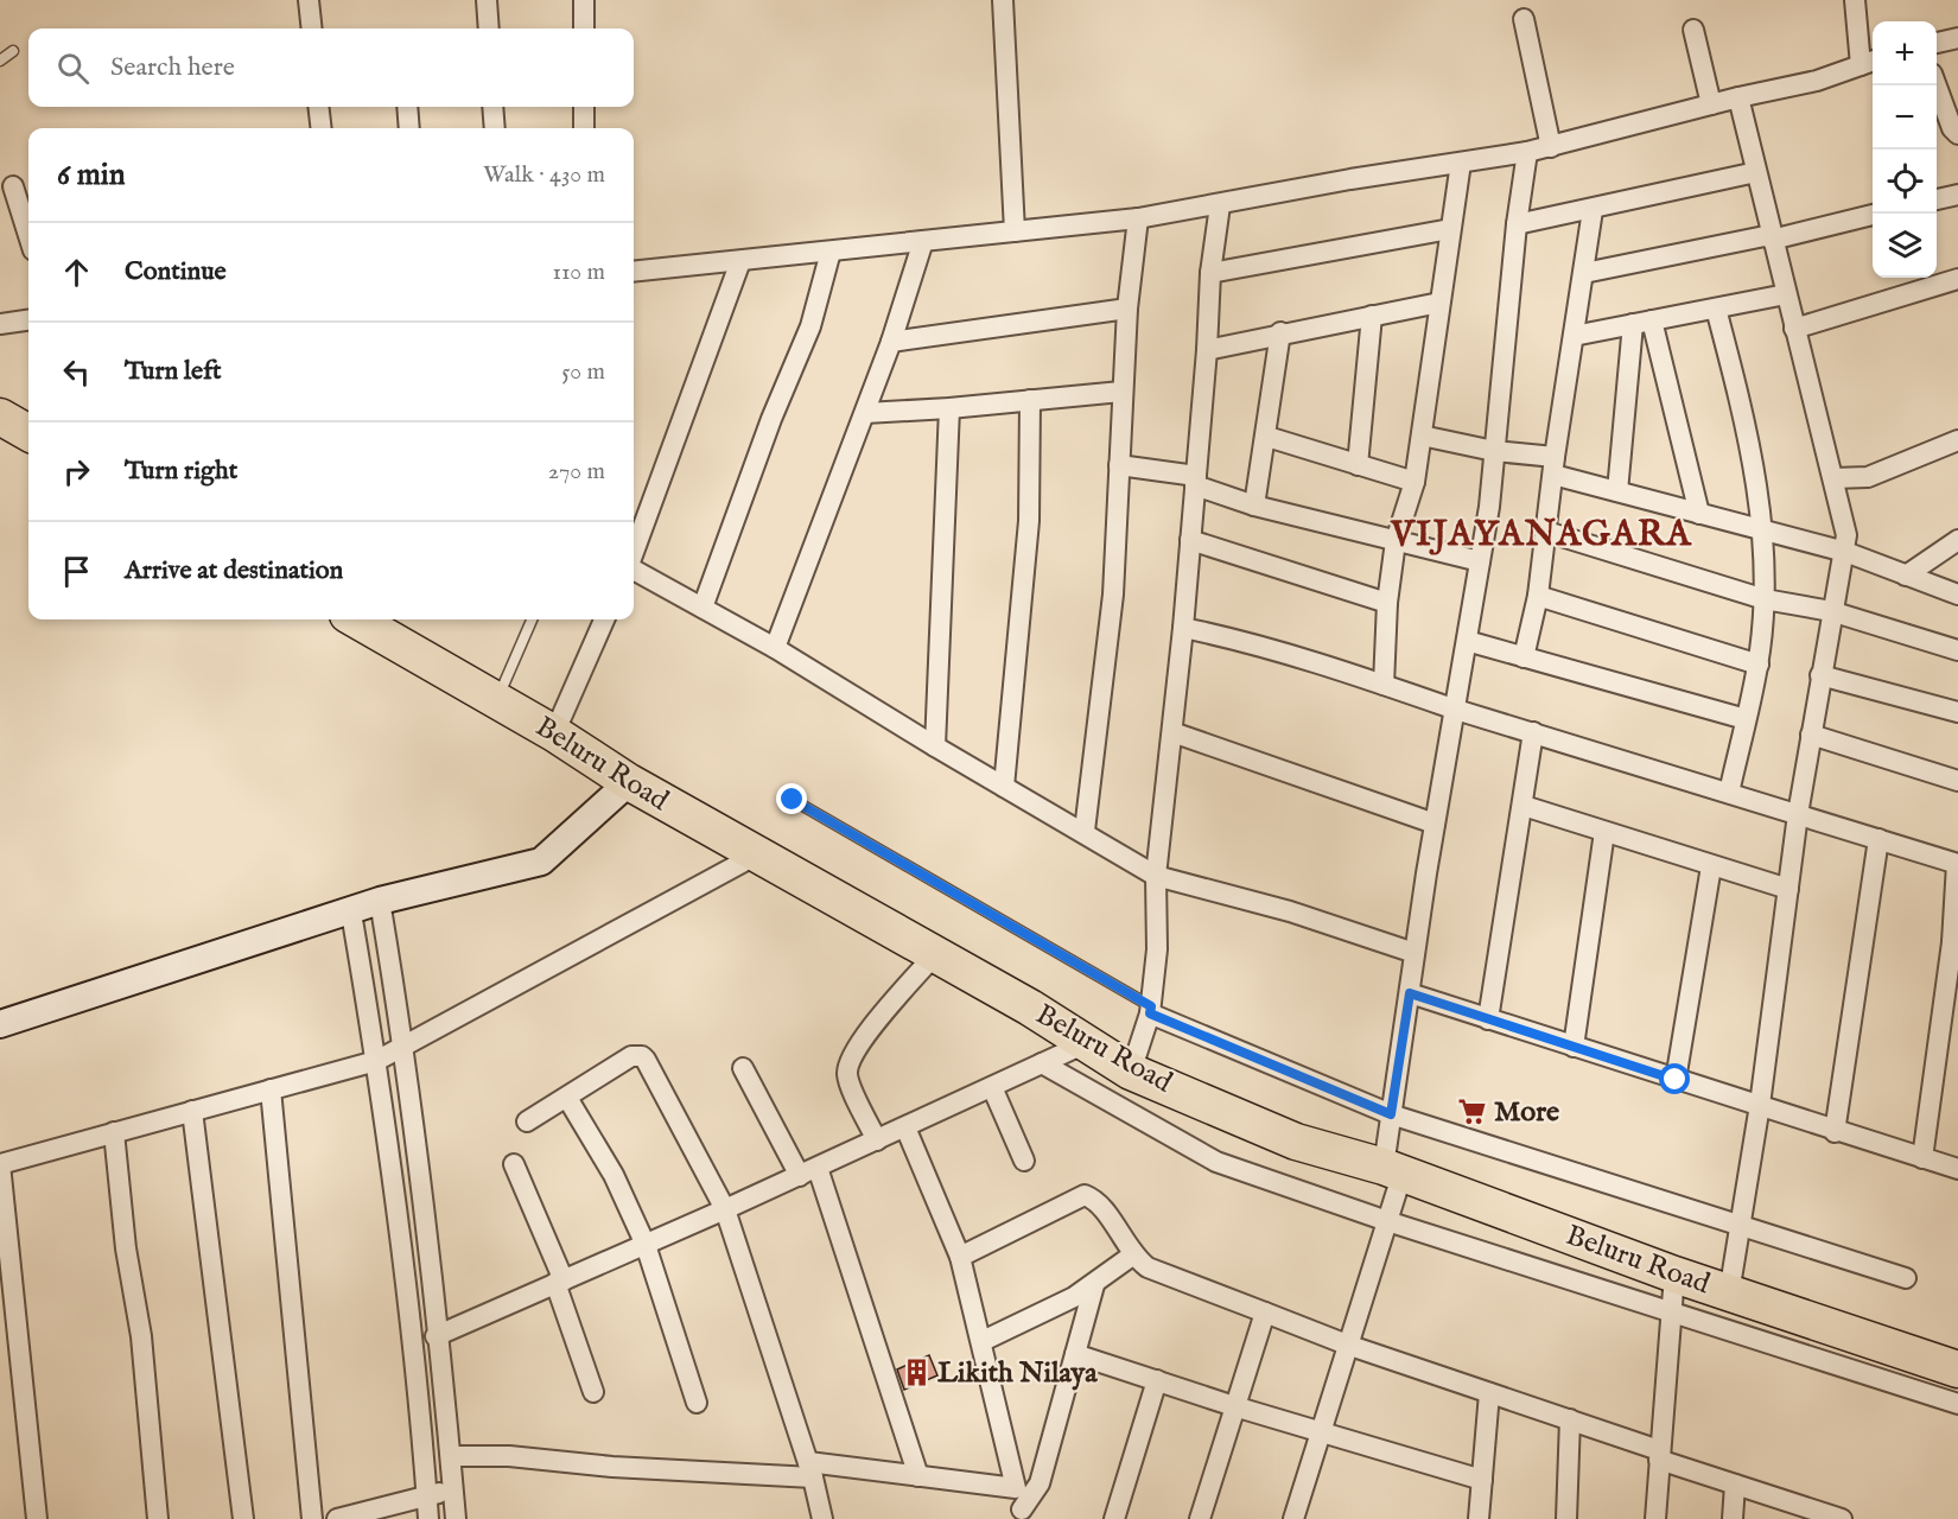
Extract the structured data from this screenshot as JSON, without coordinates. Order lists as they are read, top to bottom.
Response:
{
  "streets": {
    "highway": ["Beluru Road"]
  },
  "districts": ["VIJAYANAGARA"],
  "places": {
    "supermarket": ["More"],
    "building": ["Likith Nilaya"]
  },
  "page": {
    "map_buttons": ["+", "−"],
    "search": "Search here",
    "heading": ["6 min", "Walk · 430 m"],
    "list": [
      ["Continue", "110 m"],
      ["Turn left", "50 m"],
      ["Turn right", "270 m"],
      "Arrive at destination"
    ]
  }
}
